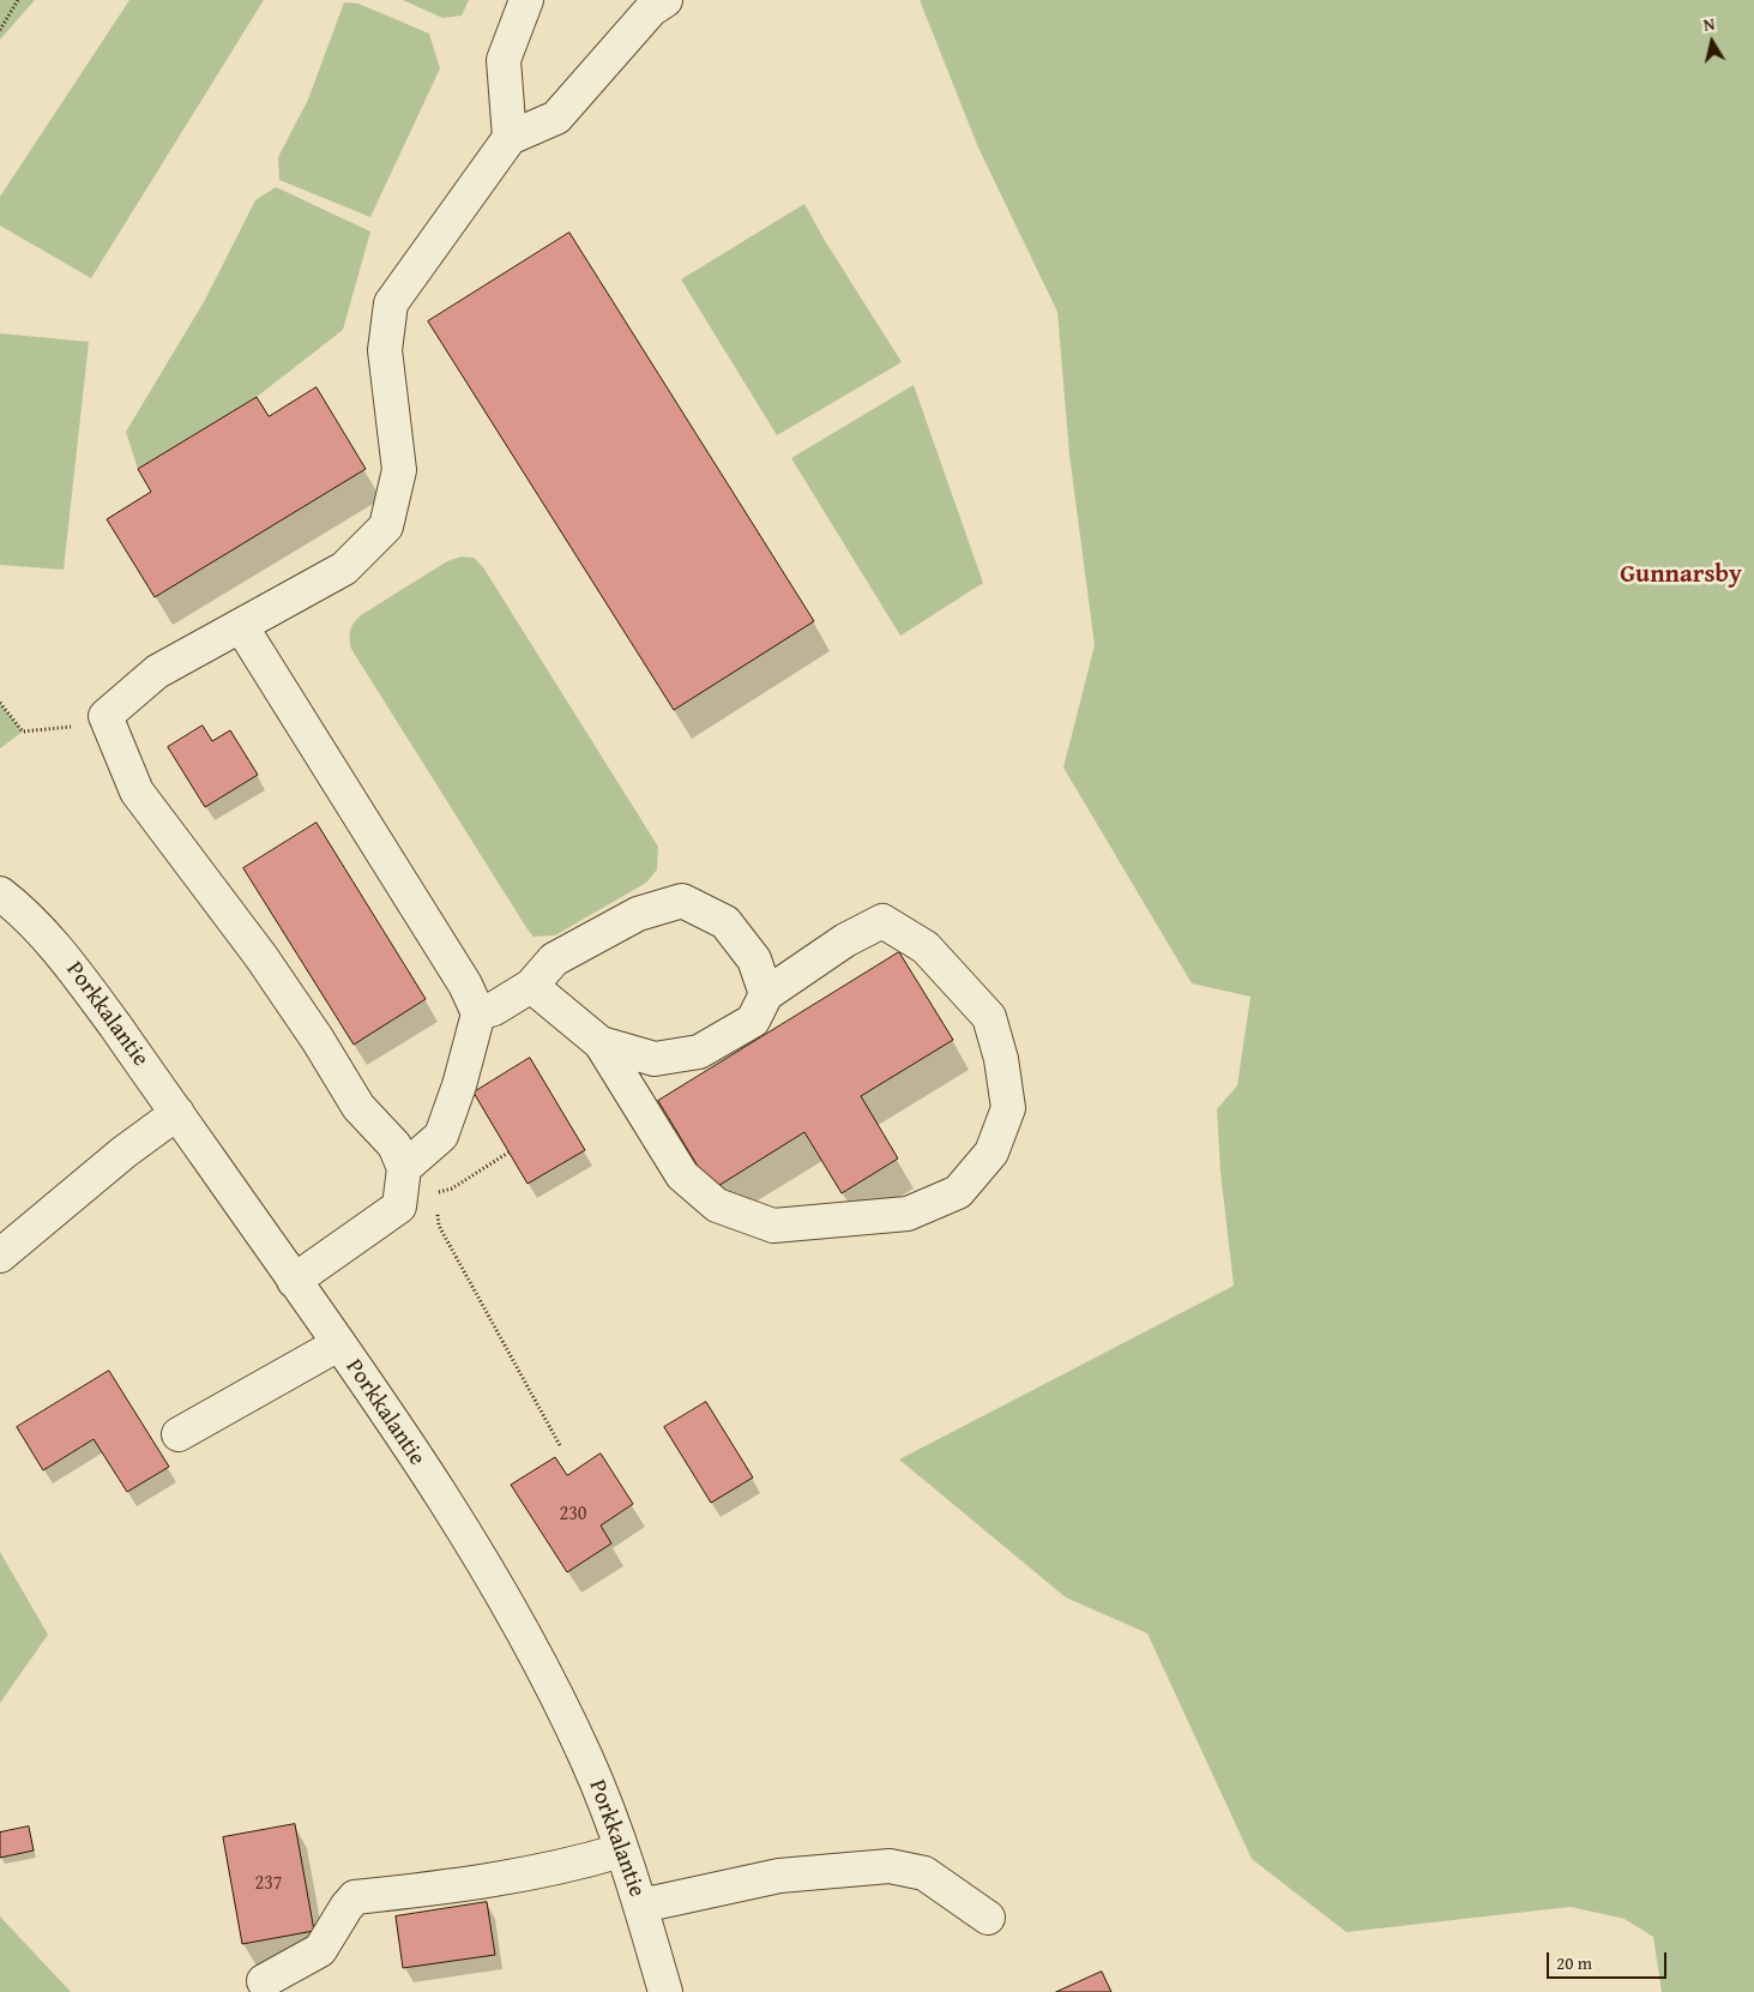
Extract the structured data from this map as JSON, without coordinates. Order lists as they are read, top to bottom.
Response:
{
  "streets": {
    "street": ["Porkkalantie"]
  },
  "districts": ["Gunnarsby"],
  "house_numbers": ["230", "237"],
  "scale_bar": "20 m",
  "north": "top"
}
